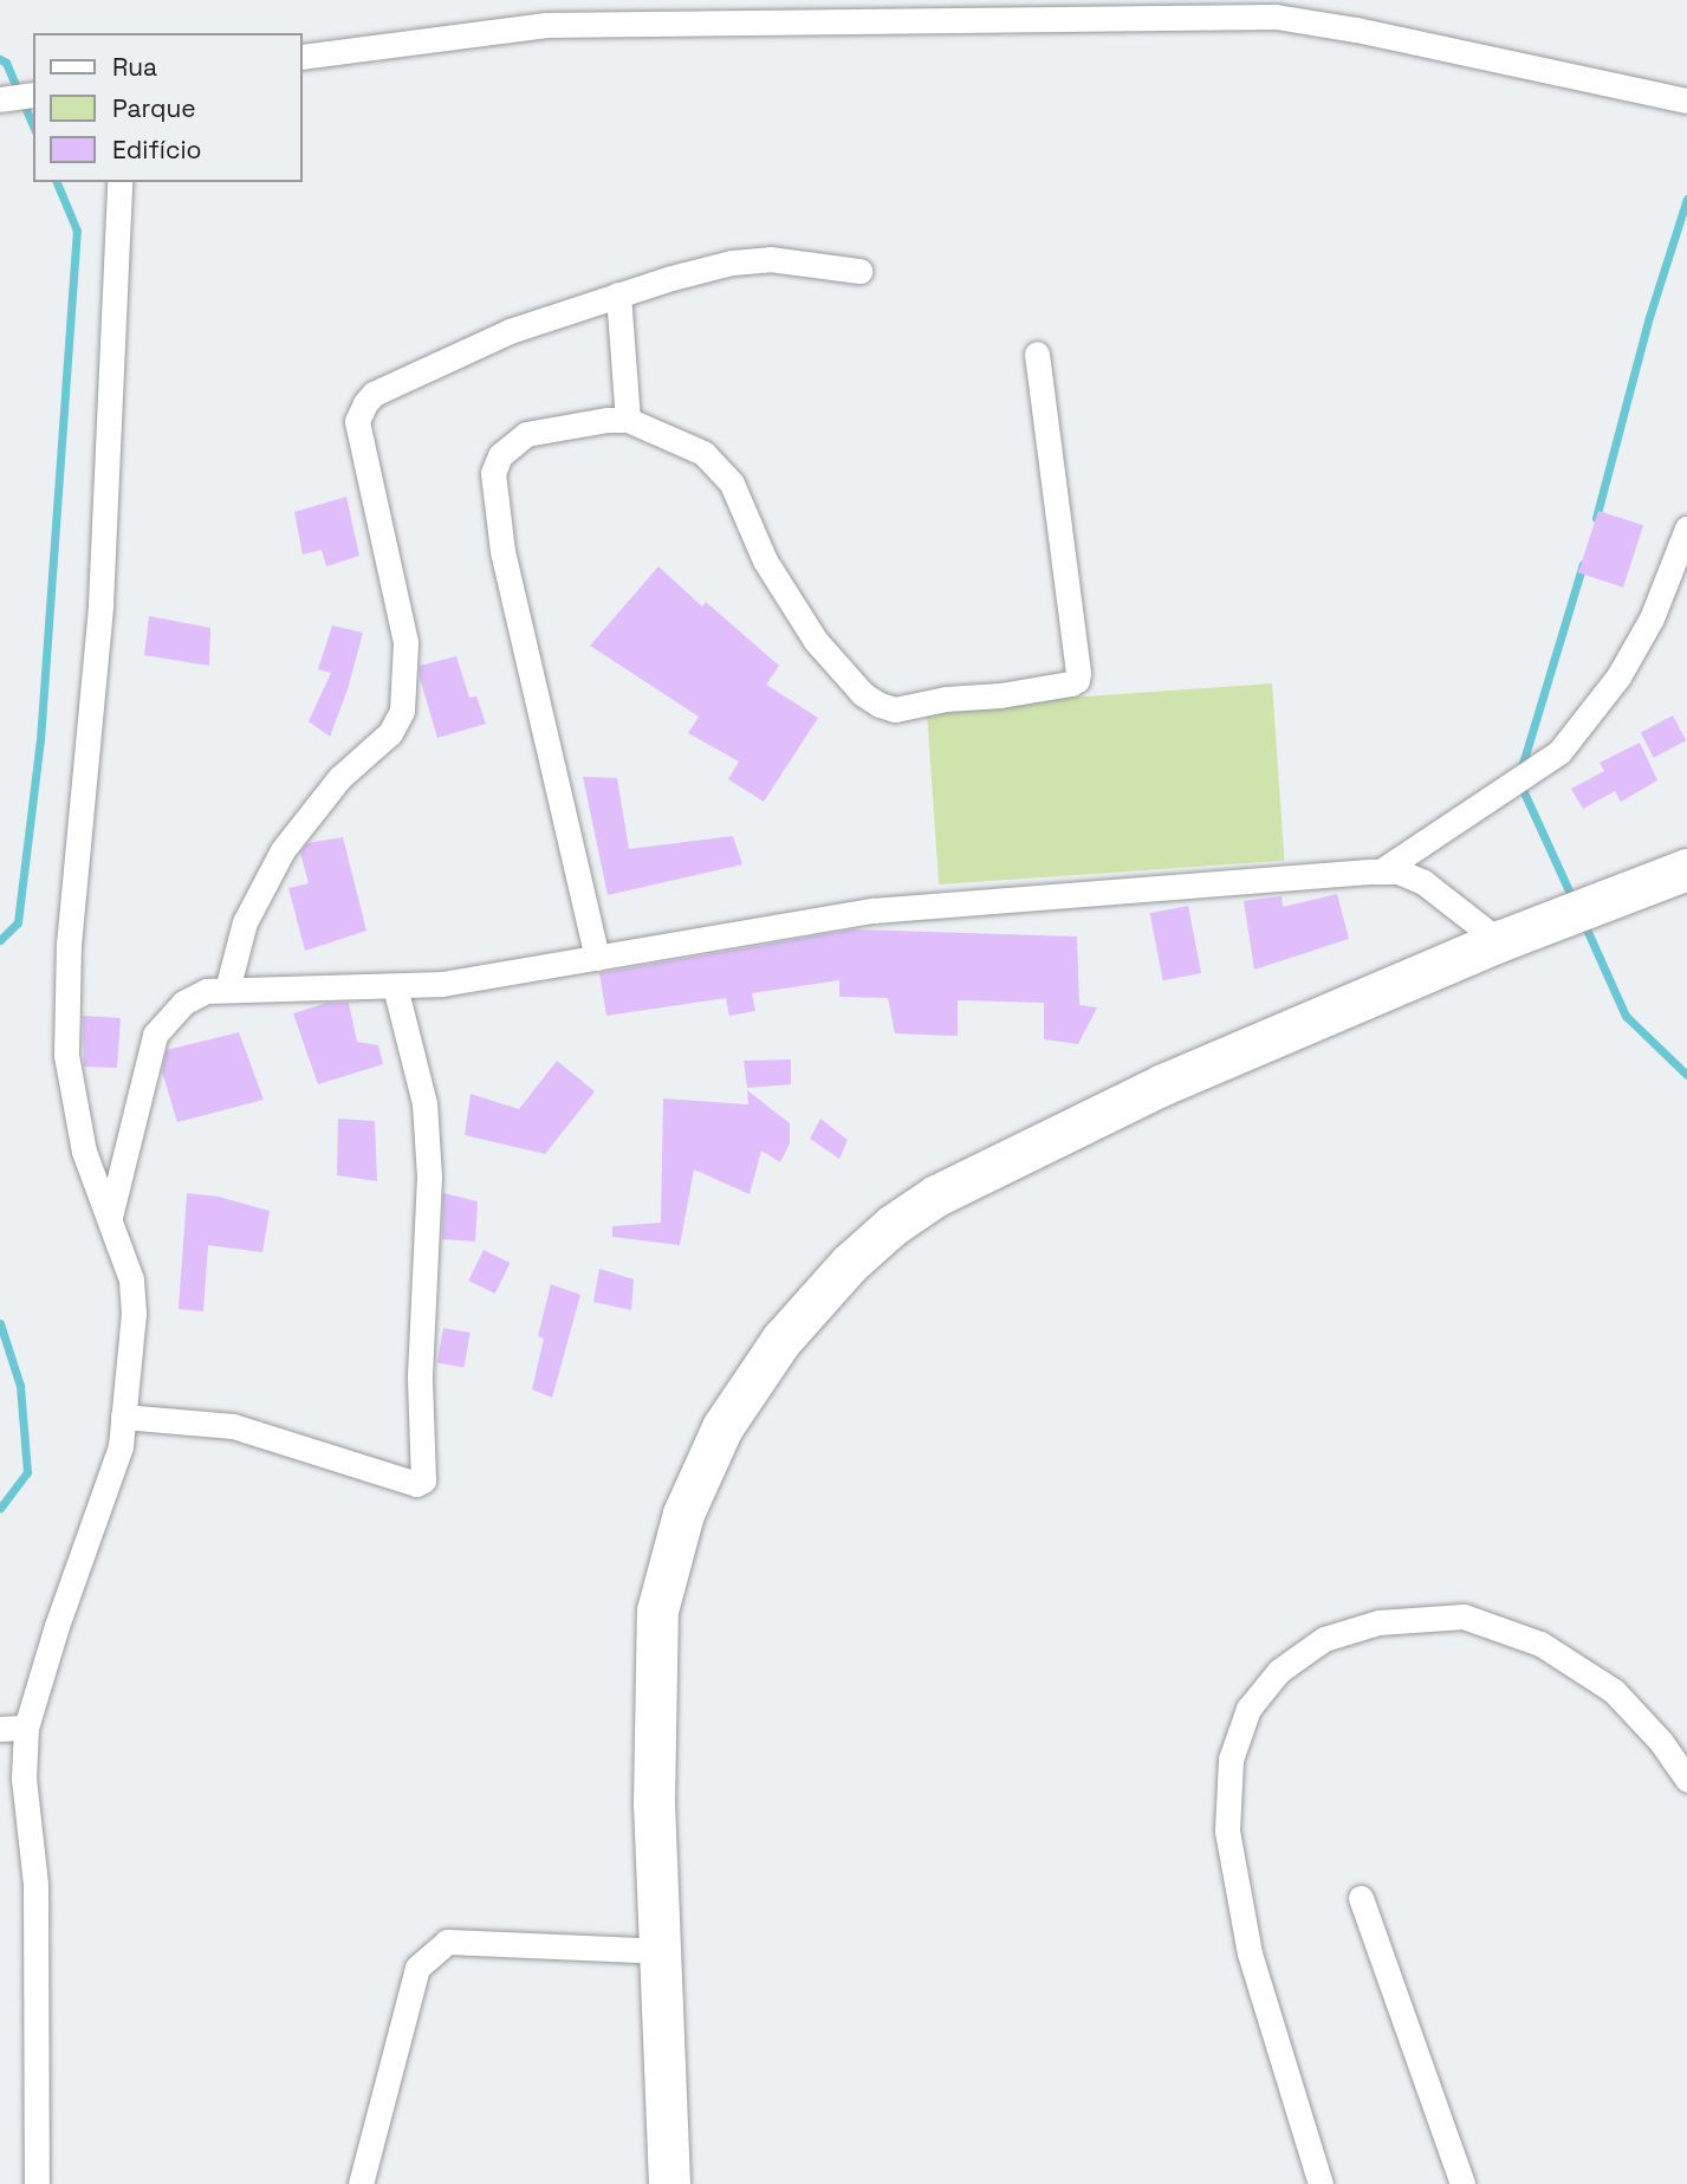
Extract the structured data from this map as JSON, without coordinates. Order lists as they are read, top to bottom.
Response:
{
  "legend": ["Rua", "Parque", "Edifício"]
}
